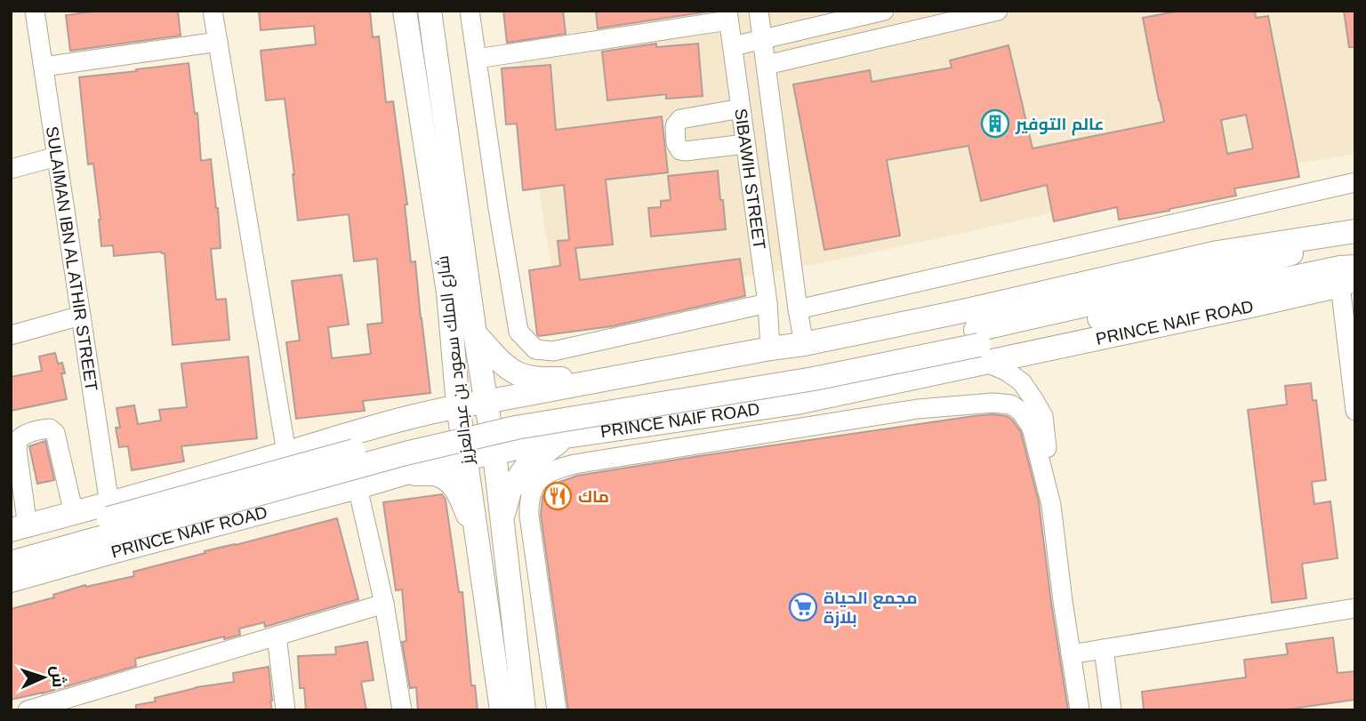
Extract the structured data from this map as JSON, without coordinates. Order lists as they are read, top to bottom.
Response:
{
  "streets": {
    "main road": ["PRINCE NAIF ROAD", "شارع الملك سعود بن عبدالعزيز"],
    "street": ["SIBAWIH STREET", "SULAIMAN IBN AL ATHIR STREET"]
  },
  "crossings": [
    ["PRINCE NAIF ROAD", "شارع الملك سعود بن عبدالعزيز"]
  ],
  "places": {
    "building": ["عالم التوفير"],
    "restaurant": ["ماك"],
    "supermarket": ["مجمع الحياة بلازة"]
  },
  "north": "right"
}
